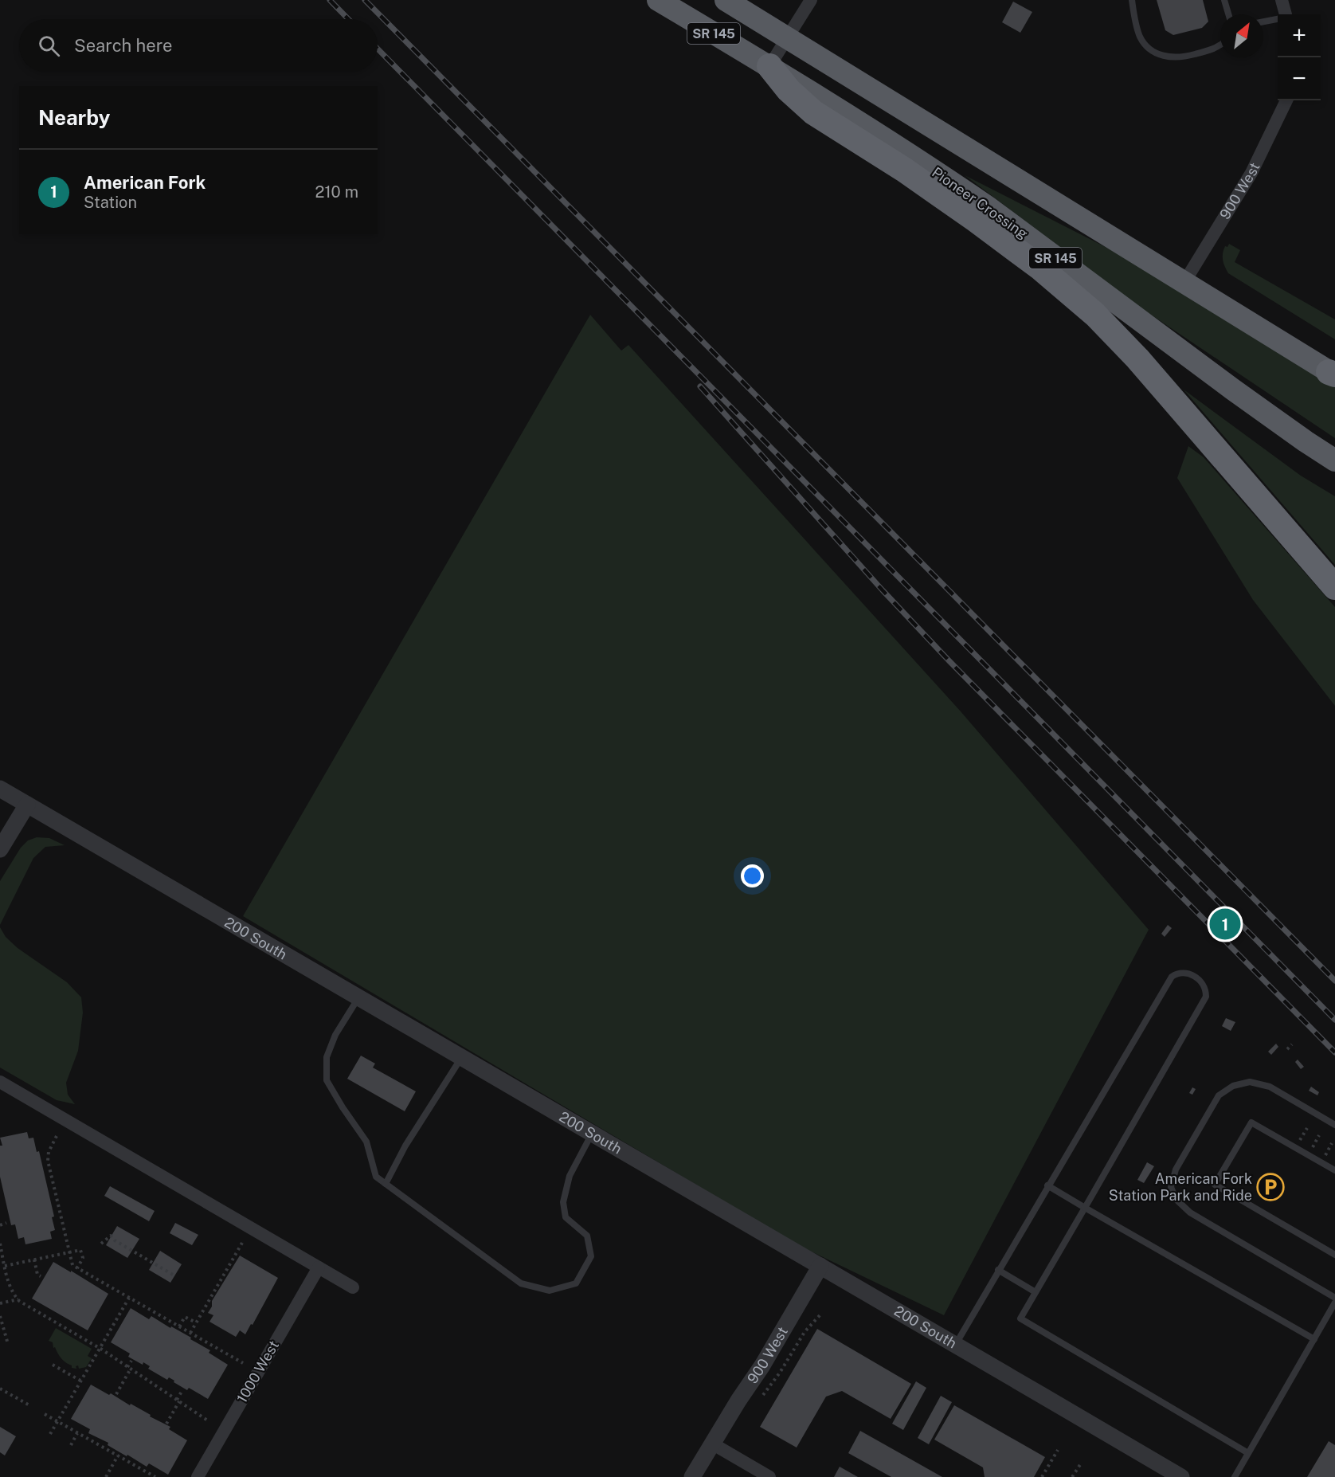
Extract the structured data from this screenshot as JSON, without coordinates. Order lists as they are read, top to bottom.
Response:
{
  "streets": {
    "highway": ["SR 145", "Pioneer Crossing"],
    "street": ["900 West", "200 South", "1000 West"]
  },
  "crossings": [
    ["SR 145", "900 West"],
    ["900 West", "200 South"]
  ],
  "places": {
    "parking": ["American Fork Station Park and Ride"]
  },
  "north": "top right",
  "page": {
    "map_buttons": ["+", "−"],
    "search": "Search here",
    "heading": "Nearby",
    "list": [
      {
        "mark": "1",
        "name": "American Fork",
        "note": "Station",
        "value": "210 m"
      }
    ],
    "pins": "1"
  }
}
